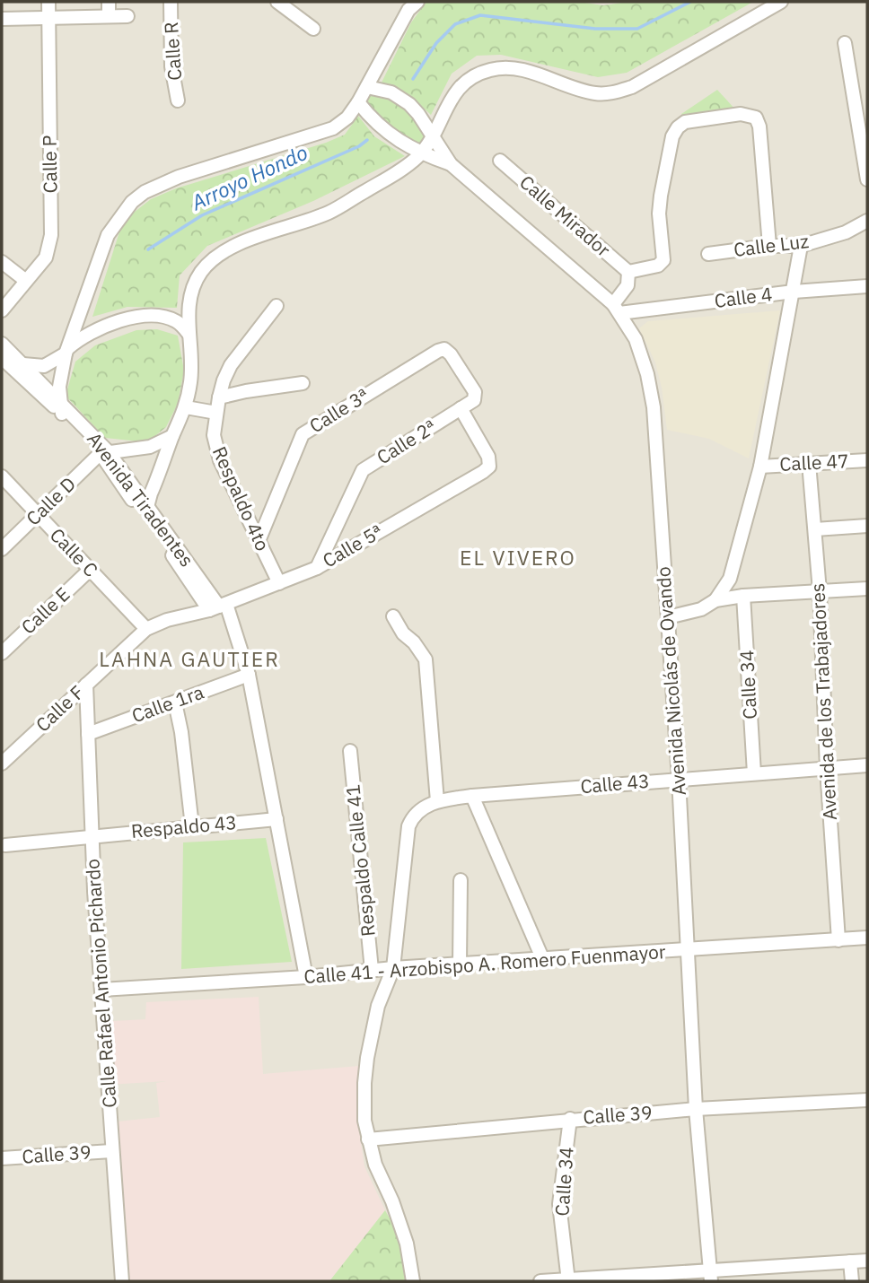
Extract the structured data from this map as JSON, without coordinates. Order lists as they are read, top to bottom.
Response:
{
  "streets": {
    "street": [
      "Calle R",
      "Calle P",
      "Calle Mirador",
      "Calle Luz",
      "Calle 4",
      "Calle 3ª",
      "Calle 2ª",
      "Calle 47",
      "Respaldo 4to",
      "Avenida Tiradentes",
      "Calle D",
      "Calle 5ª",
      "Calle C",
      "Calle E",
      "Avenida Nicolás de Ovando",
      "Calle 34",
      "Avenida de los Trabajadores",
      "Calle 1ra",
      "Calle F",
      "Calle 43",
      "Respaldo 43",
      "Respaldo Calle 41",
      "Calle 41 - Arzobispo A. Romero Fuenmayor",
      "Calle Rafael Antonio Pichardo",
      "Calle 39"
    ]
  },
  "crossings": [
    ["Calle 4", "Avenida Nicolás de Ovando"],
    ["Calle 3ª", "Calle 2ª"],
    ["Calle 3ª", "Respaldo 4to"],
    ["Calle 2ª", "Calle 5ª"],
    ["Calle 47", "Avenida de los Trabajadores"],
    ["Respaldo 4to", "Calle 5ª"],
    ["Avenida Tiradentes", "Calle D"],
    ["Avenida Tiradentes", "Calle 5ª"],
    ["Calle D", "Calle C"],
    ["Calle 5ª", "Calle C"],
    ["Calle 5ª", "Calle F"],
    ["Calle C", "Calle E"],
    ["Calle C", "Calle F"],
    ["Avenida Nicolás de Ovando", "Calle 43"],
    ["Avenida Nicolás de Ovando", "Calle 41 - Arzobispo A. Romero Fuenmayor"],
    ["Avenida Nicolás de Ovando", "Calle 39"],
    ["Calle 34", "Calle 43"],
    ["Calle 34", "Calle 39"],
    ["Avenida de los Trabajadores", "Calle 43"],
    ["Avenida de los Trabajadores", "Calle 41 - Arzobispo A. Romero Fuenmayor"],
    ["Calle 1ra", "Calle Rafael Antonio Pichardo"],
    ["Calle F", "Calle Rafael Antonio Pichardo"],
    ["Respaldo 43", "Calle Rafael Antonio Pichardo"],
    ["Respaldo Calle 41", "Calle 41 - Arzobispo A. Romero Fuenmayor"],
    ["Calle 41 - Arzobispo A. Romero Fuenmayor", "Calle Rafael Antonio Pichardo"],
    ["Calle Rafael Antonio Pichardo", "Calle 39"]
  ],
  "districts": ["EL VIVERO", "LAHNA GAUTIER"],
  "water": ["Arroyo Hondo"]
}
